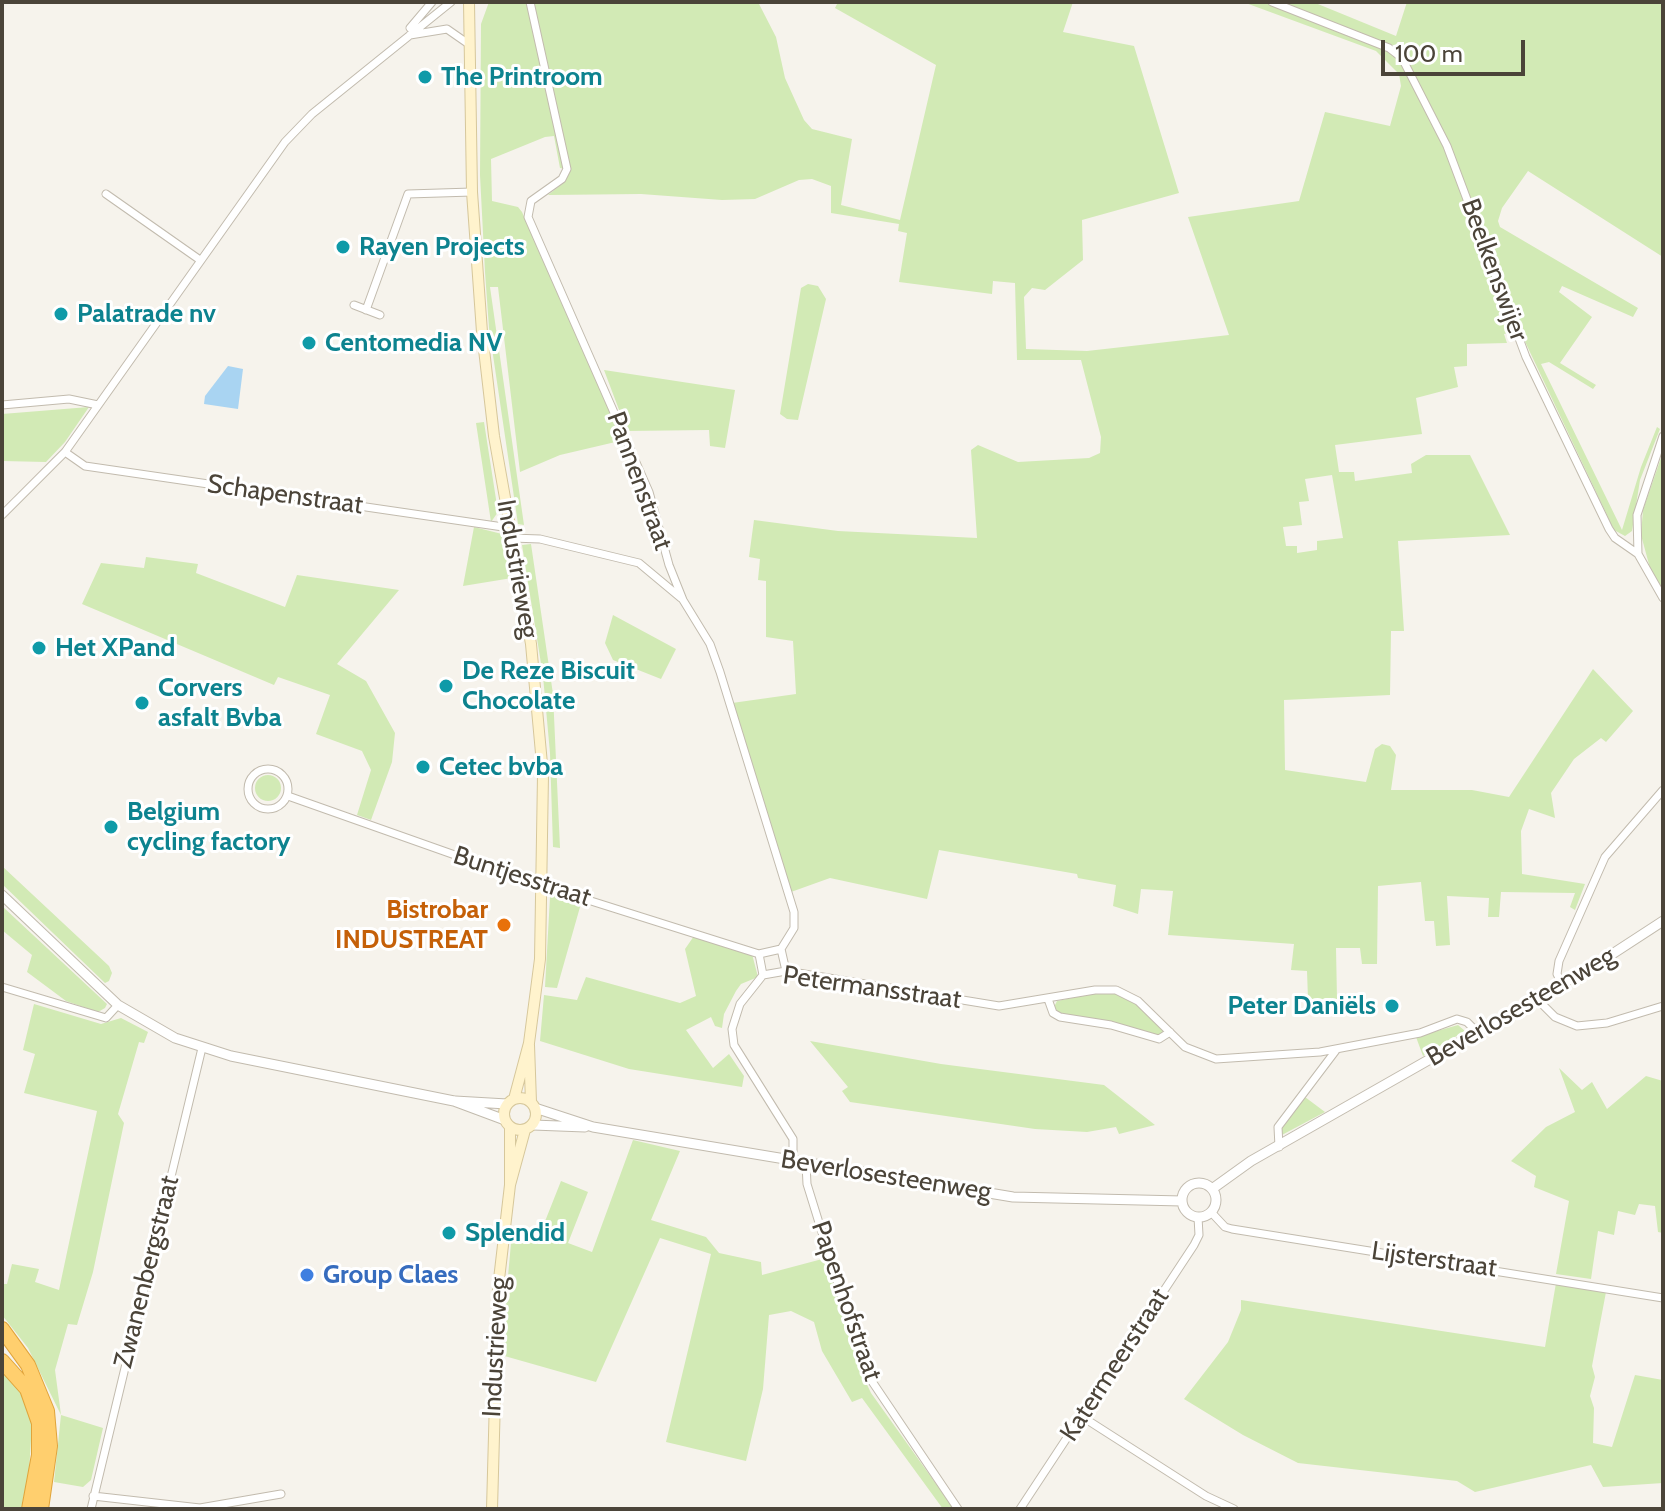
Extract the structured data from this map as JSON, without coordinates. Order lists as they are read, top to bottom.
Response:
{
  "streets": {
    "main road": ["Industrieweg"],
    "street": [
      "Beelkenswijer",
      "Pannenstraat",
      "Schapenstraat",
      "Buntjesstraat",
      "Petermansstraat",
      "Beverlosesteenweg",
      "Lijsterstraat",
      "Zwanenbergstraat",
      "Papenhofstraat",
      "Katermeerstraat"
    ]
  },
  "crossings": [
    ["Pannenstraat", "Schapenstraat"],
    ["Schapenstraat", "Industrieweg"],
    ["Industrieweg", "Buntjesstraat"],
    ["Industrieweg", "Beverlosesteenweg"],
    ["Petermansstraat", "Beverlosesteenweg"],
    ["Beverlosesteenweg", "Lijsterstraat"],
    ["Beverlosesteenweg", "Papenhofstraat"],
    ["Beverlosesteenweg", "Katermeerstraat"],
    ["Lijsterstraat", "Katermeerstraat"]
  ],
  "places": [
    "The Printroom",
    "Rayen Projects",
    "Palatrade nv",
    "Centomedia NV",
    "Het XPand",
    "De Reze Biscuit Chocolate",
    "Corvers asfalt Bvba",
    "Cetec bvba",
    "Belgium cycling factory",
    "Bistrobar INDUSTREAT",
    "Peter Daniëls",
    "Splendid",
    "Group Claes"
  ],
  "scale_bar": "100 m"
}
